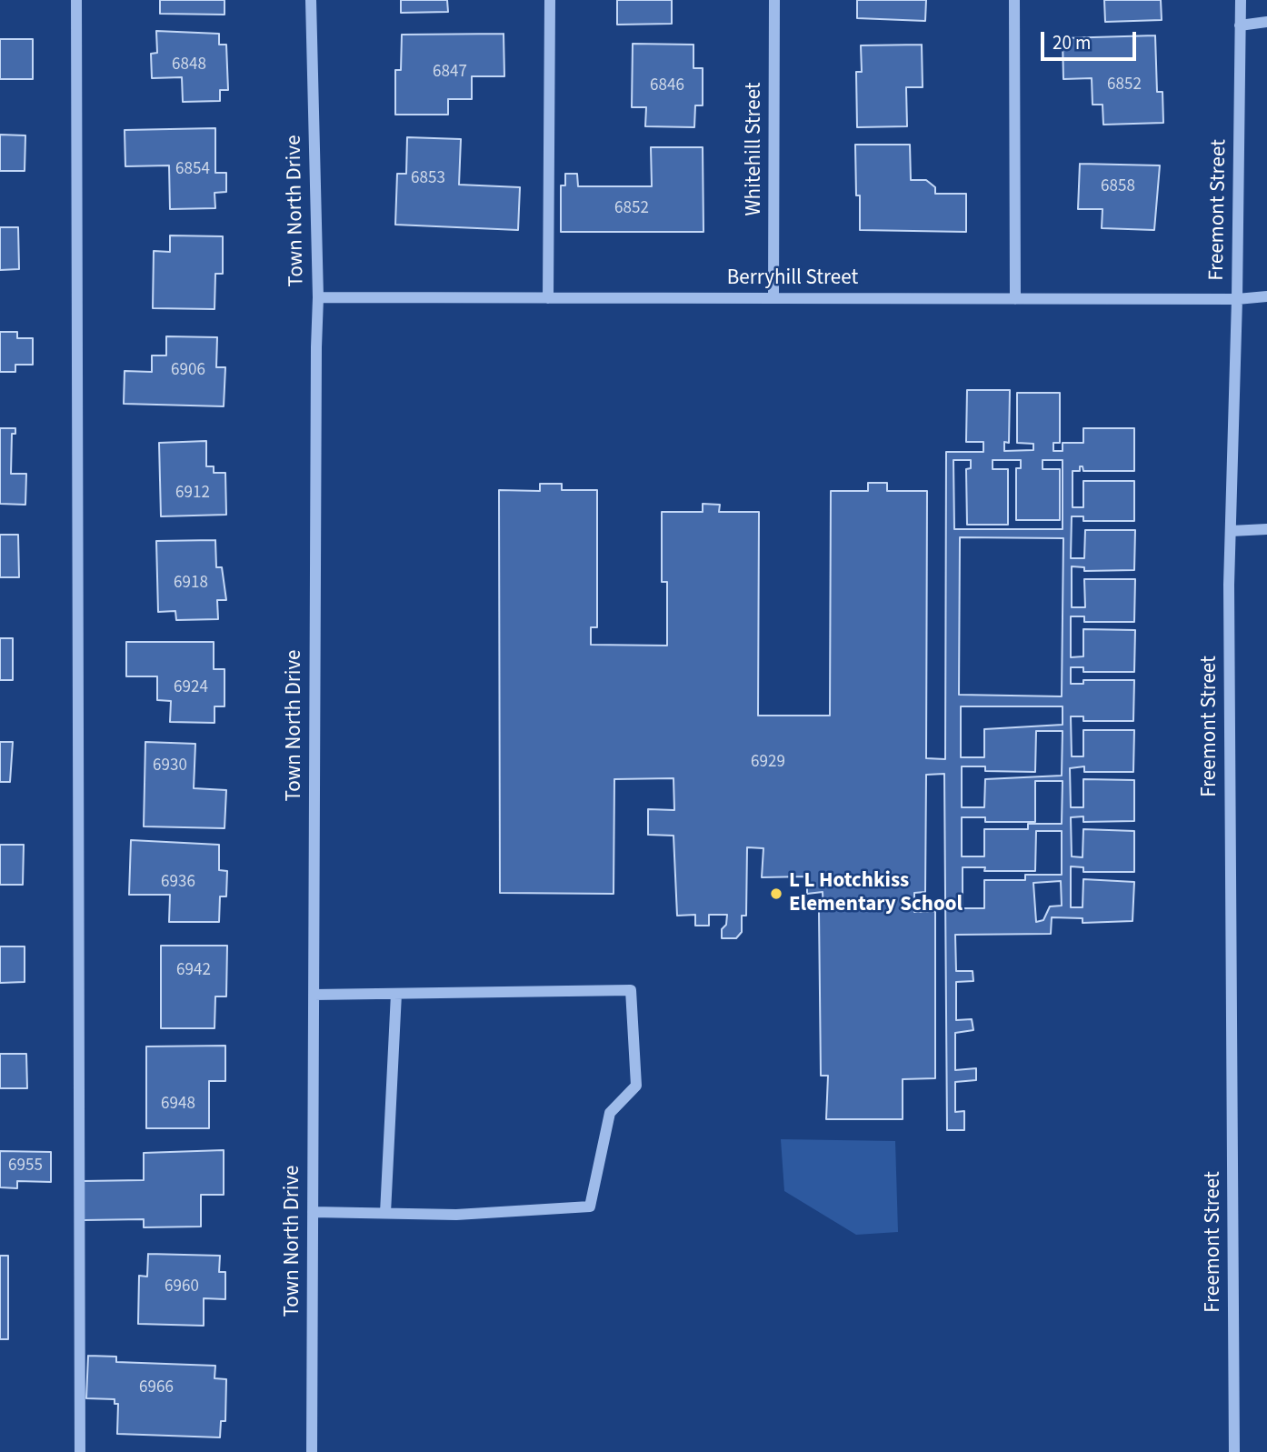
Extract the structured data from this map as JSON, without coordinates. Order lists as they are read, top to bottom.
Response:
{
  "streets": {
    "street": [
      "Whitehill Street",
      "Freemont Street",
      "Town North Drive",
      "Berryhill Street"
    ]
  },
  "crossings": [
    ["Whitehill Street", "Berryhill Street"],
    ["Freemont Street", "Berryhill Street"],
    ["Town North Drive", "Berryhill Street"]
  ],
  "places": ["L L Hotchkiss Elementary School"],
  "house_numbers": [
    "6848",
    "6847",
    "6852",
    "6846",
    "6854",
    "6853",
    "6858",
    "6852",
    "6906",
    "6912",
    "6918",
    "6924",
    "6929",
    "6930",
    "6936",
    "6942",
    "6948",
    "6955",
    "6960",
    "6966"
  ],
  "scale_bar": "20 m"
}
